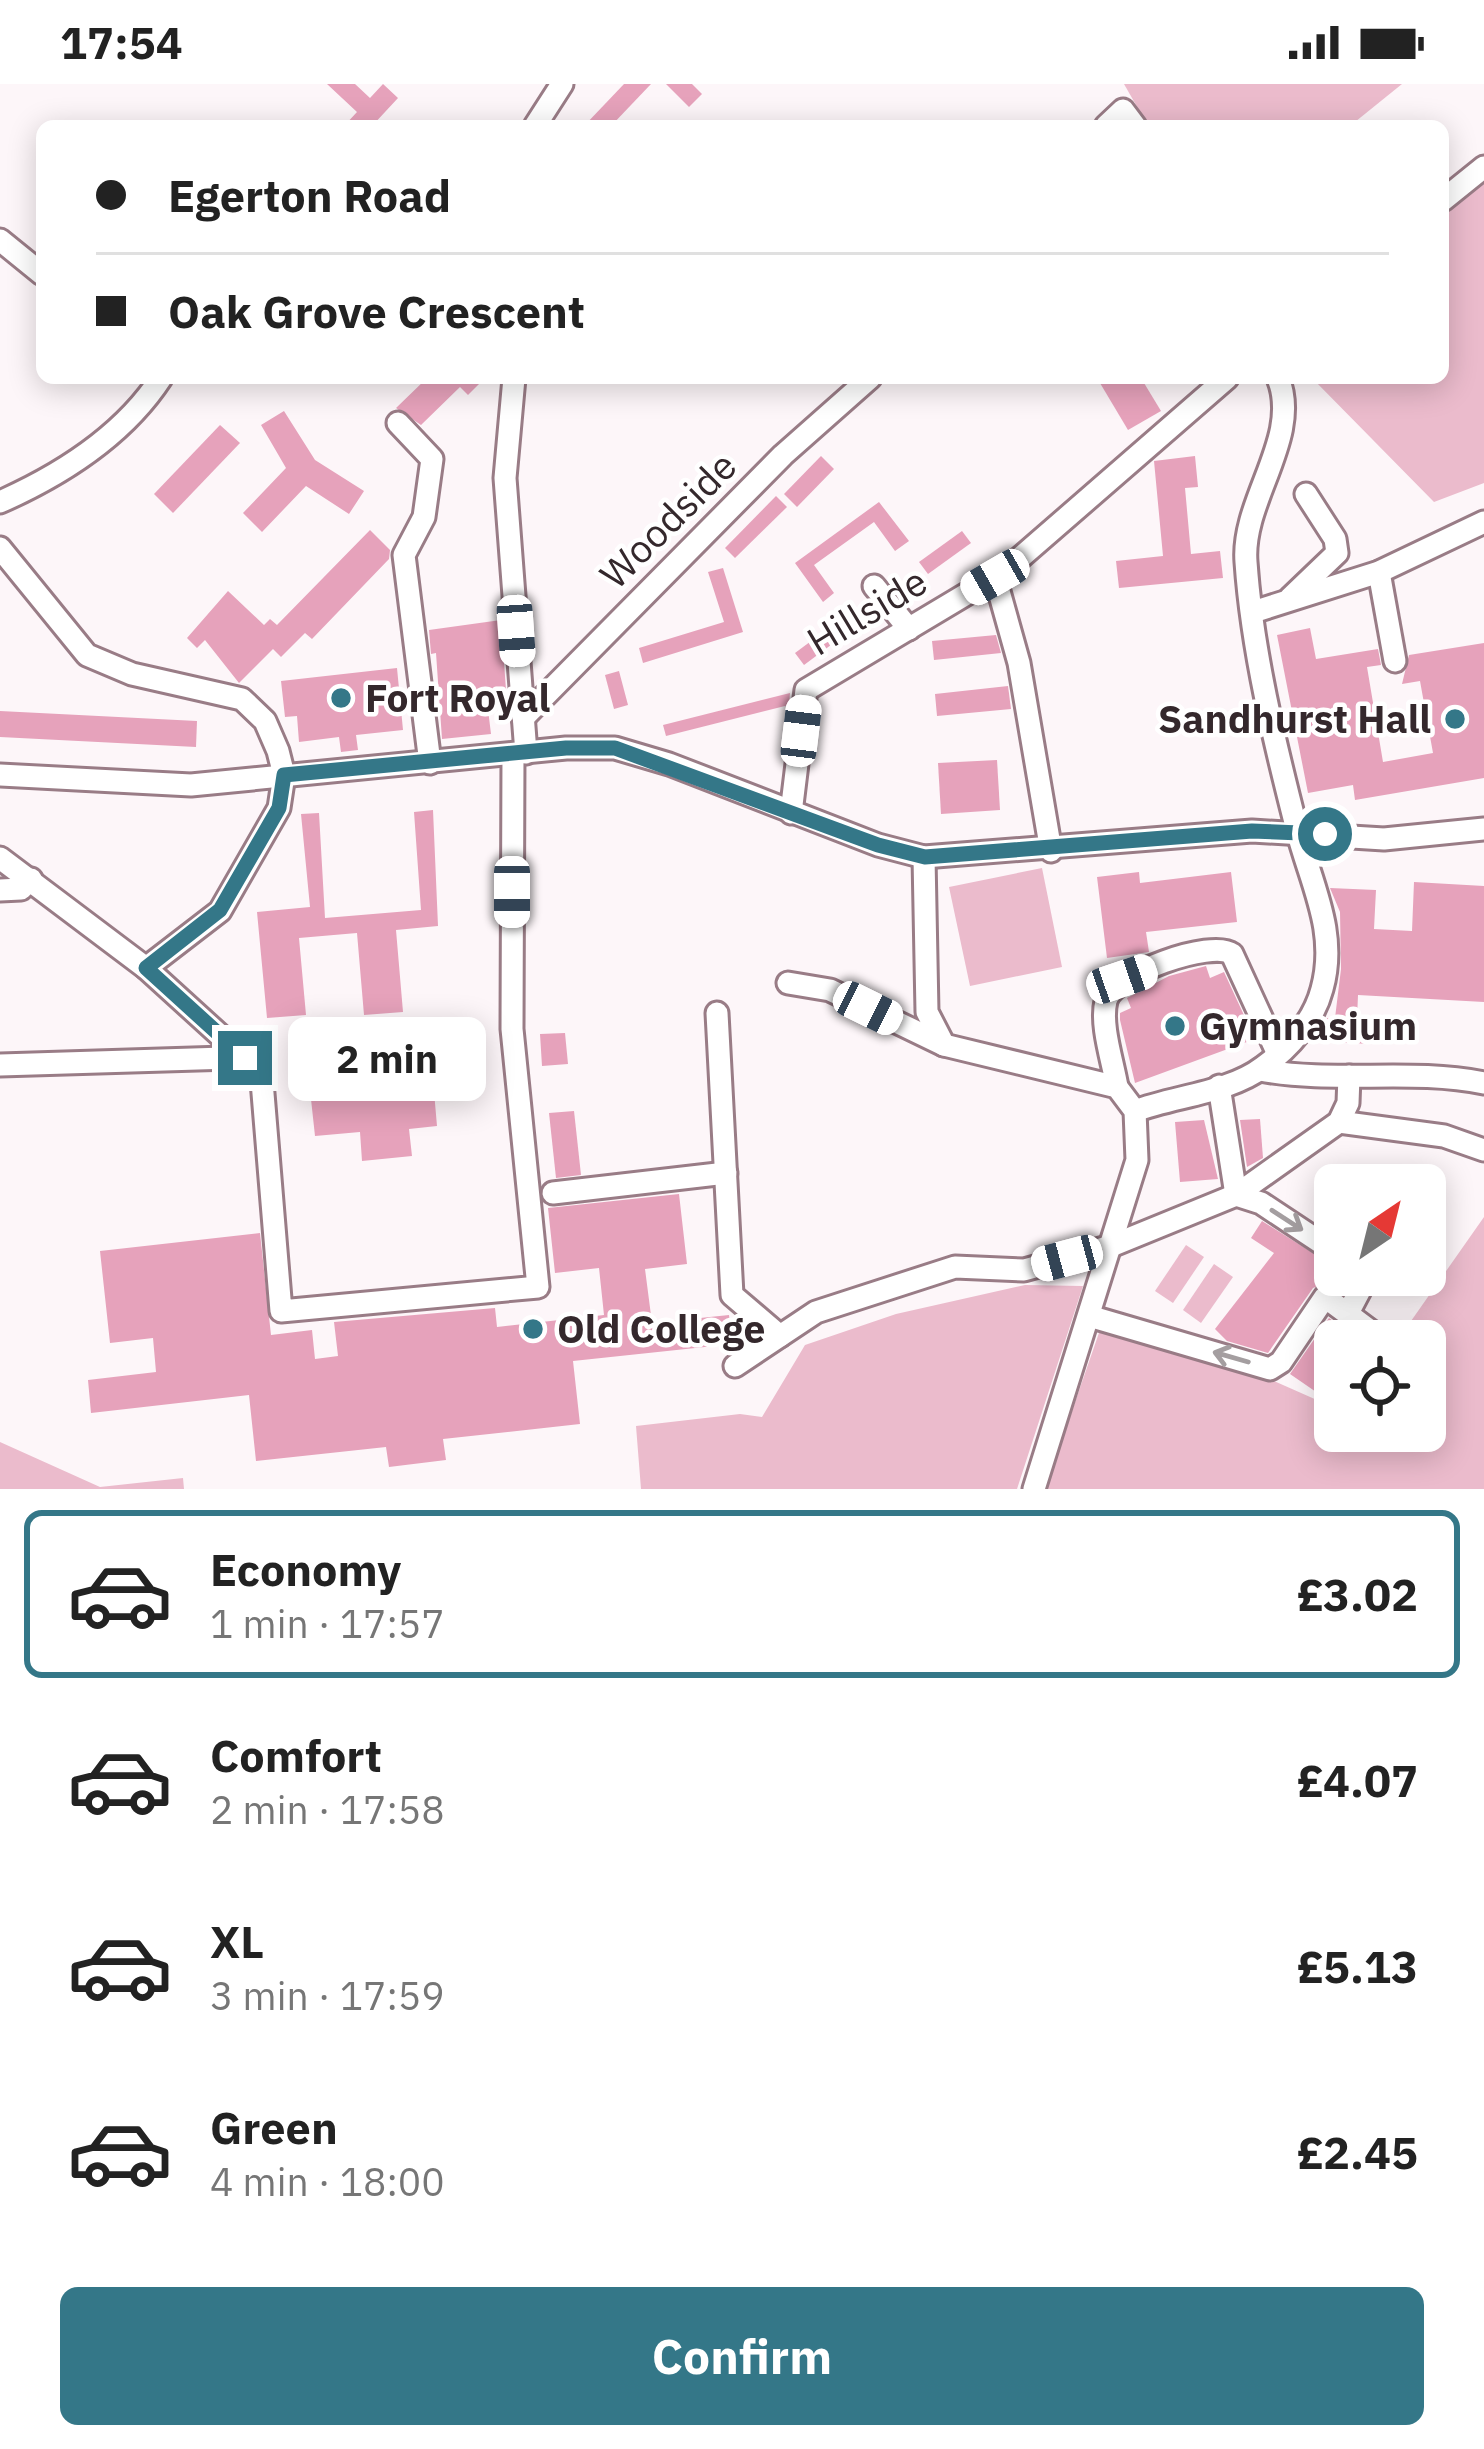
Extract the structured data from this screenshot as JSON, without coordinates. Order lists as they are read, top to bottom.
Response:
{
  "streets": {
    "street": ["Woodside", "Hillside"]
  },
  "places": [
    "Fort Royal",
    "Sandhurst Hall",
    "Gymnasium",
    "Old College"
  ],
  "north": "top right",
  "page": {
    "status": "17:54",
    "banner": ["Egerton Road", "Oak Grove Crescent"],
    "bubble": "2 min",
    "list": [
      {
        "name": "Economy",
        "note": "1 min · 17:57",
        "value": "£3.02"
      },
      {
        "name": "Comfort",
        "note": "2 min · 17:58",
        "value": "£4.07"
      },
      {
        "name": "XL",
        "note": "3 min · 17:59",
        "value": "£5.13"
      },
      {
        "name": "Green",
        "note": "4 min · 18:00",
        "value": "£2.45"
      }
    ],
    "buttons": "Confirm"
  }
}
